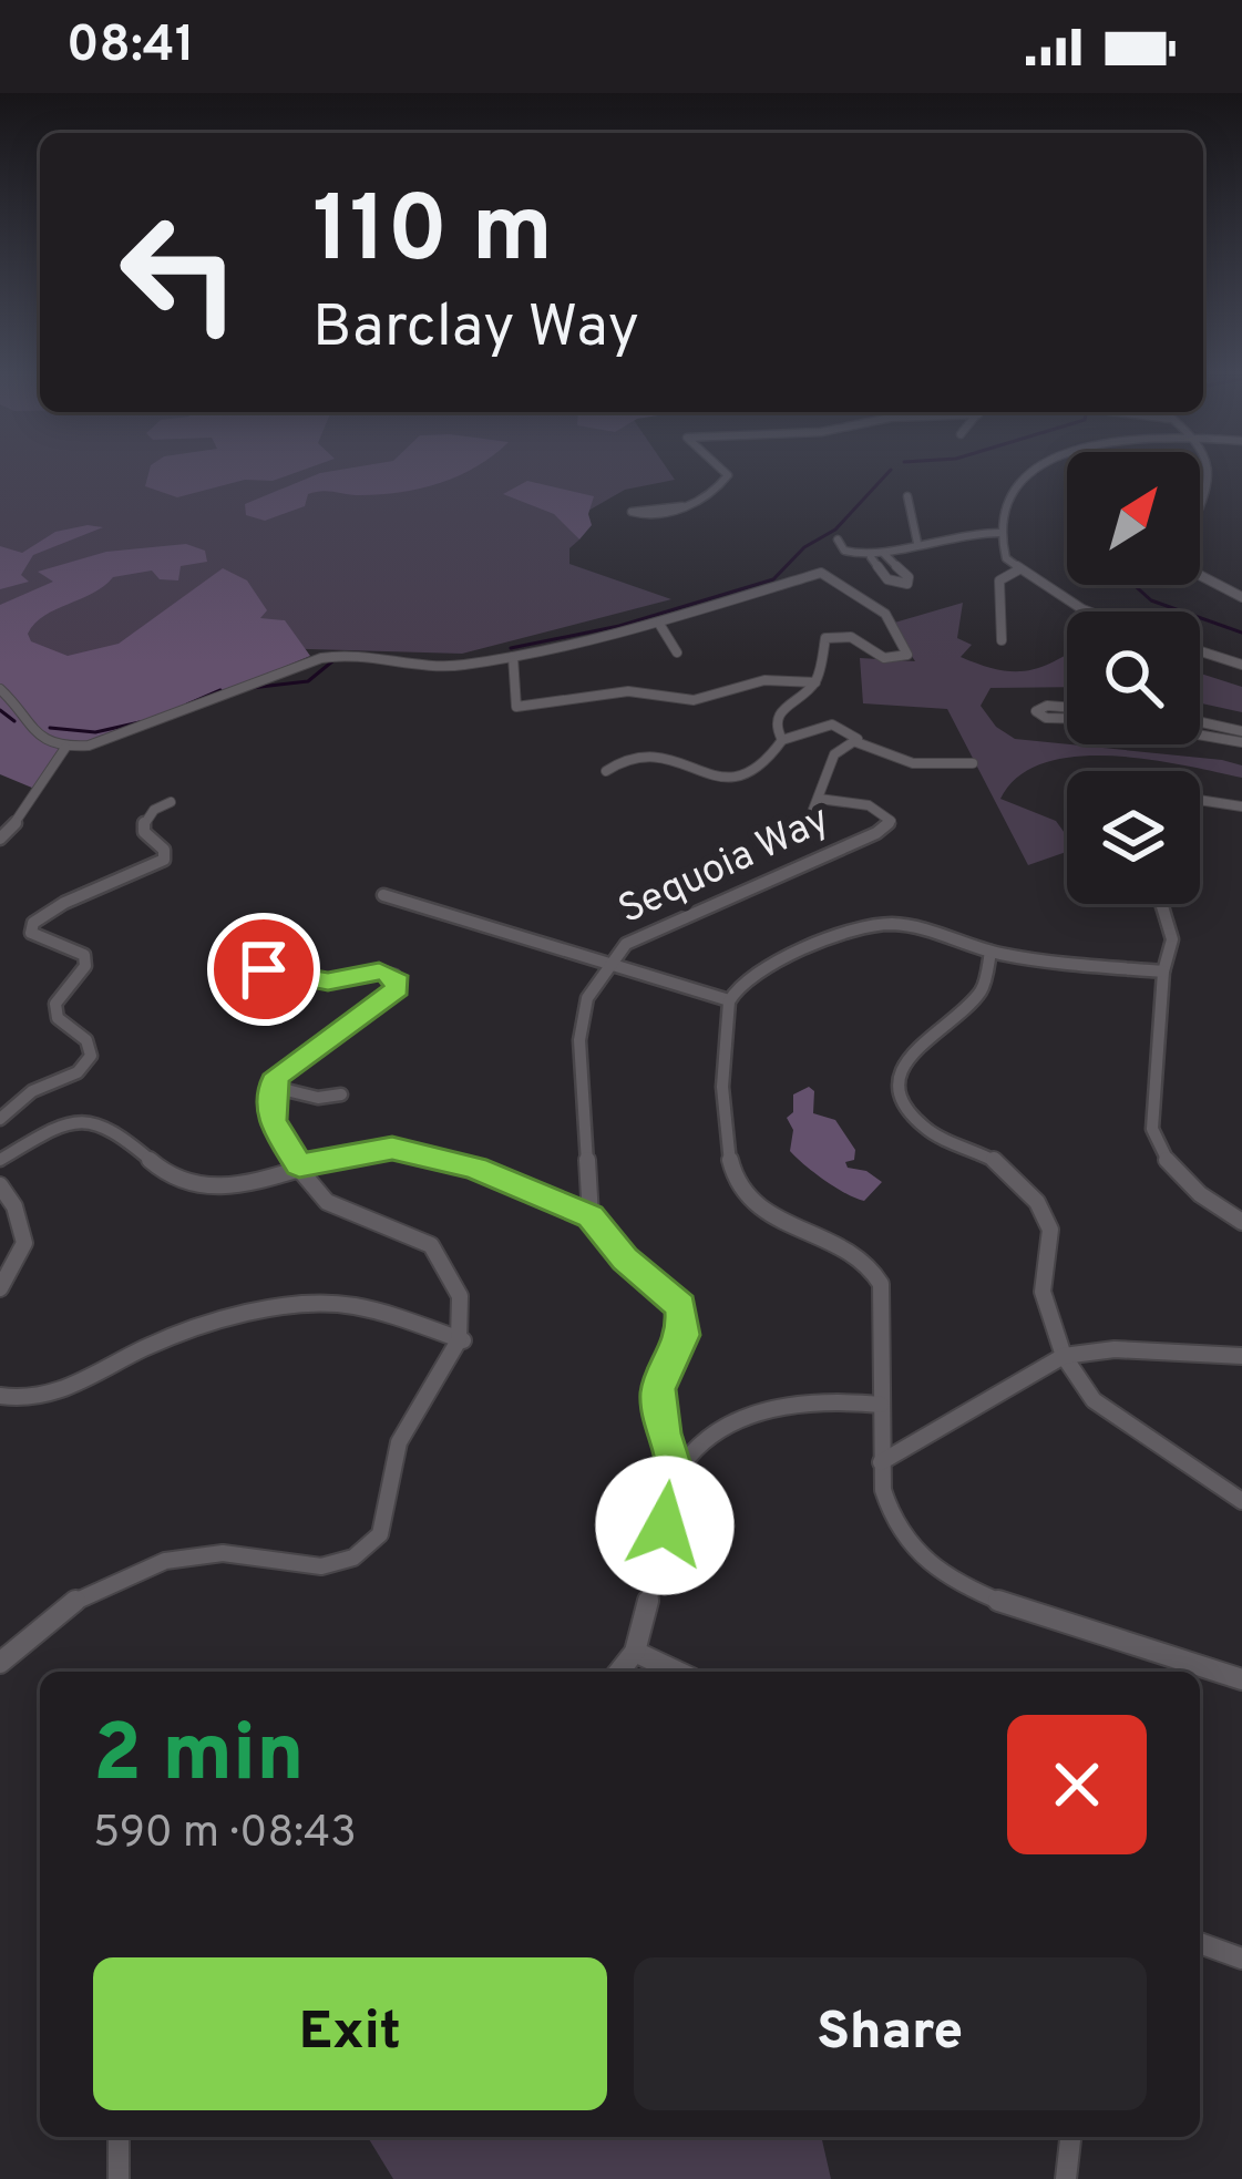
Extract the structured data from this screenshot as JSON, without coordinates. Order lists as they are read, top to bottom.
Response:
{
  "streets": {
    "street": ["Sequoia Way"]
  },
  "north": "top right",
  "page": {
    "status": "08:41",
    "turn": ["110 m", "Barclay Way"],
    "heading": ["2 min", "590 m · 08:43"],
    "buttons": ["Exit", "Share"]
  }
}
